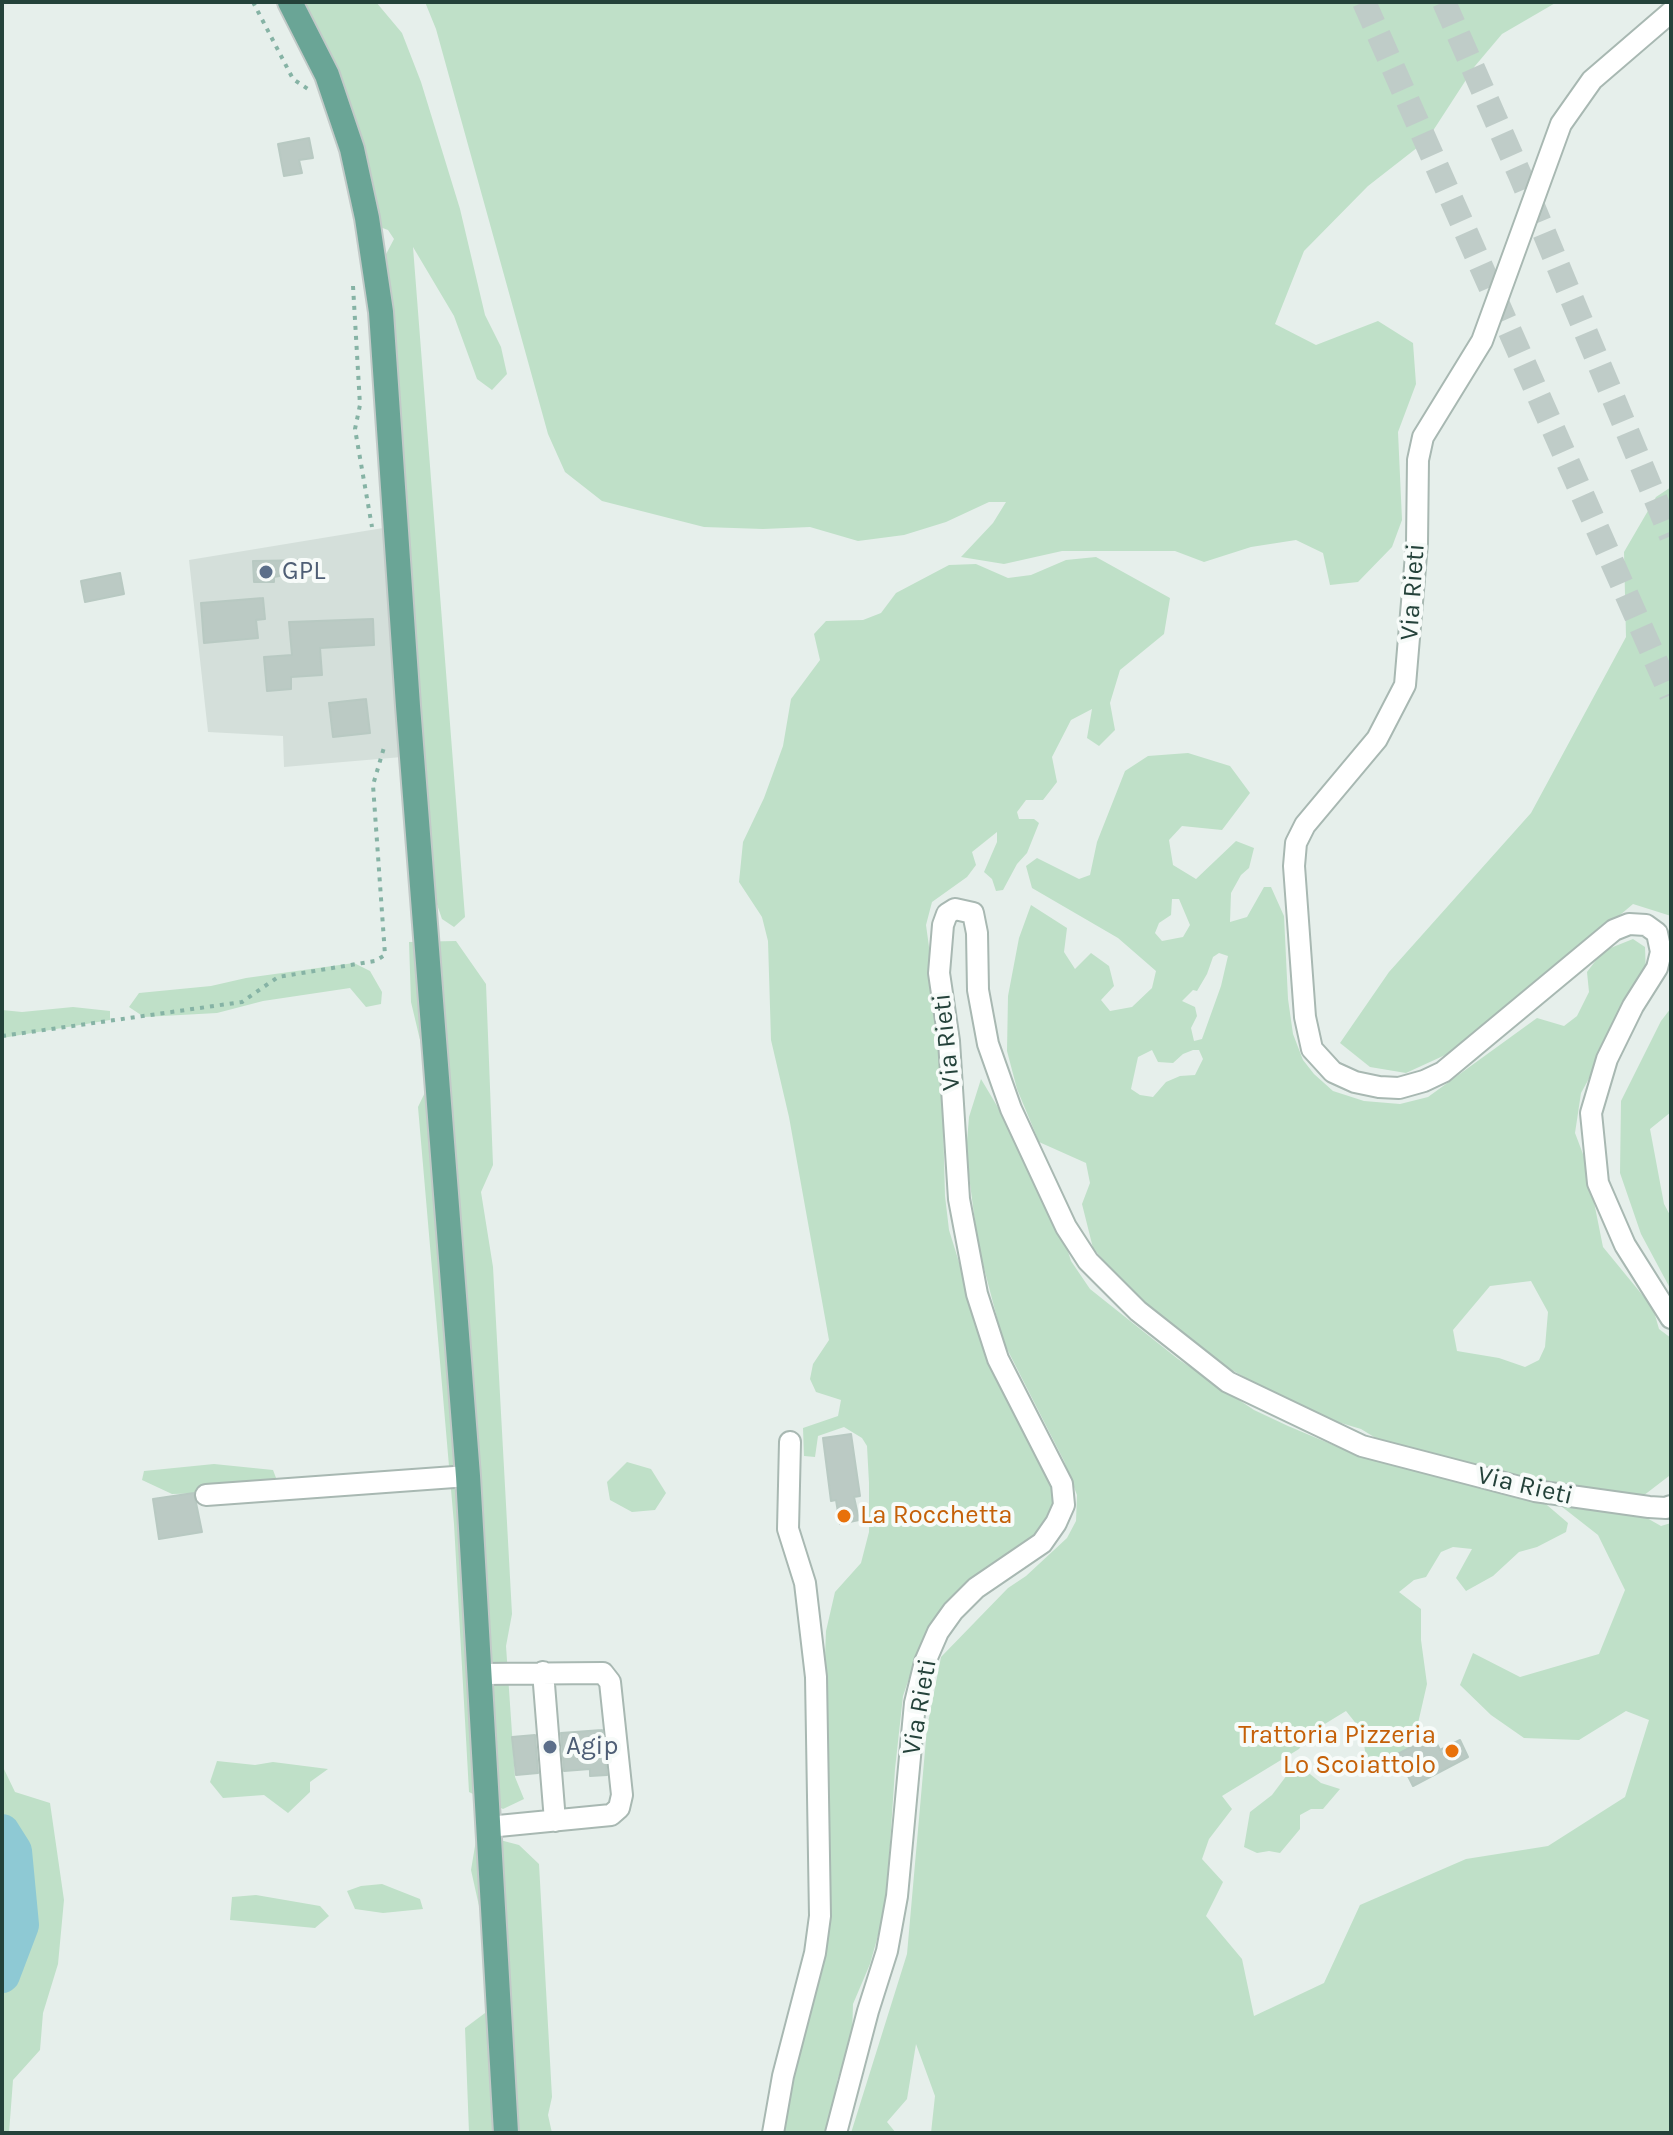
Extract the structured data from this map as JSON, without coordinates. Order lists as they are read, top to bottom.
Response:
{
  "streets": {
    "street": ["Via Rieti"]
  },
  "places": [
    "GPL",
    "La Rocchetta",
    "Agip",
    "Trattoria Pizzeria Lo Scoiattolo"
  ]
}
